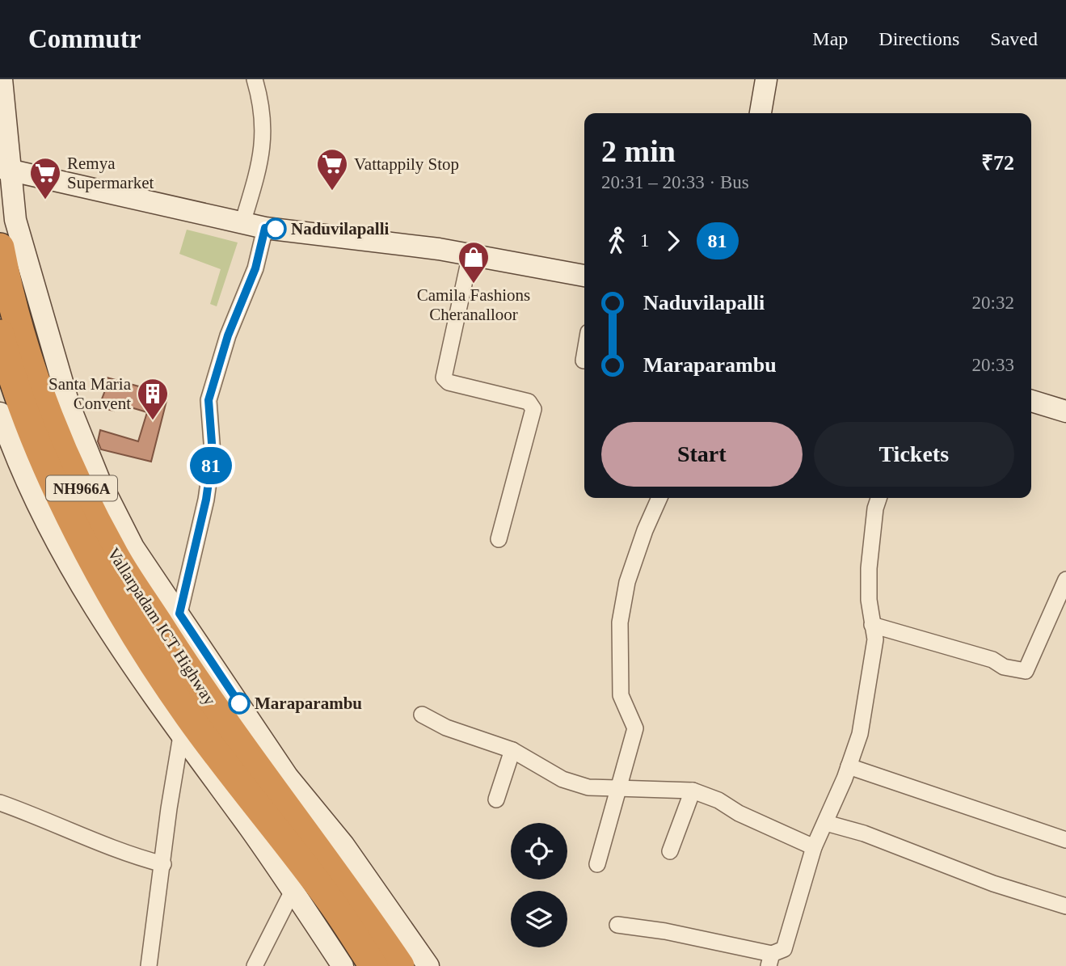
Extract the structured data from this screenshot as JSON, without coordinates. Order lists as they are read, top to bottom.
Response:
{
  "streets": {
    "highway": ["NH966A", "Vallarpadam ICT Highway"]
  },
  "places": {
    "supermarket": ["Vattappily Stop", "Remya Supermarket"],
    "other": ["Naduvilapalli", "Maraparambu"],
    "shop": ["Camila Fashions Cheranalloor"],
    "building": ["Santa Maria Convent"]
  },
  "lines": ["bus line 81"],
  "page": {
    "header": "Commutr",
    "nav": ["Map", "Directions", "Saved"],
    "on_map": "81",
    "heading": ["2 min", "20:31 – 20:33 · Bus", "₹72"],
    "legs": ["1", "81"],
    "list": [
      {
        "name": "Naduvilapalli",
        "value": "20:32"
      },
      {
        "name": "Maraparambu",
        "value": "20:33"
      }
    ],
    "buttons": ["Start", "Tickets"]
  }
}
